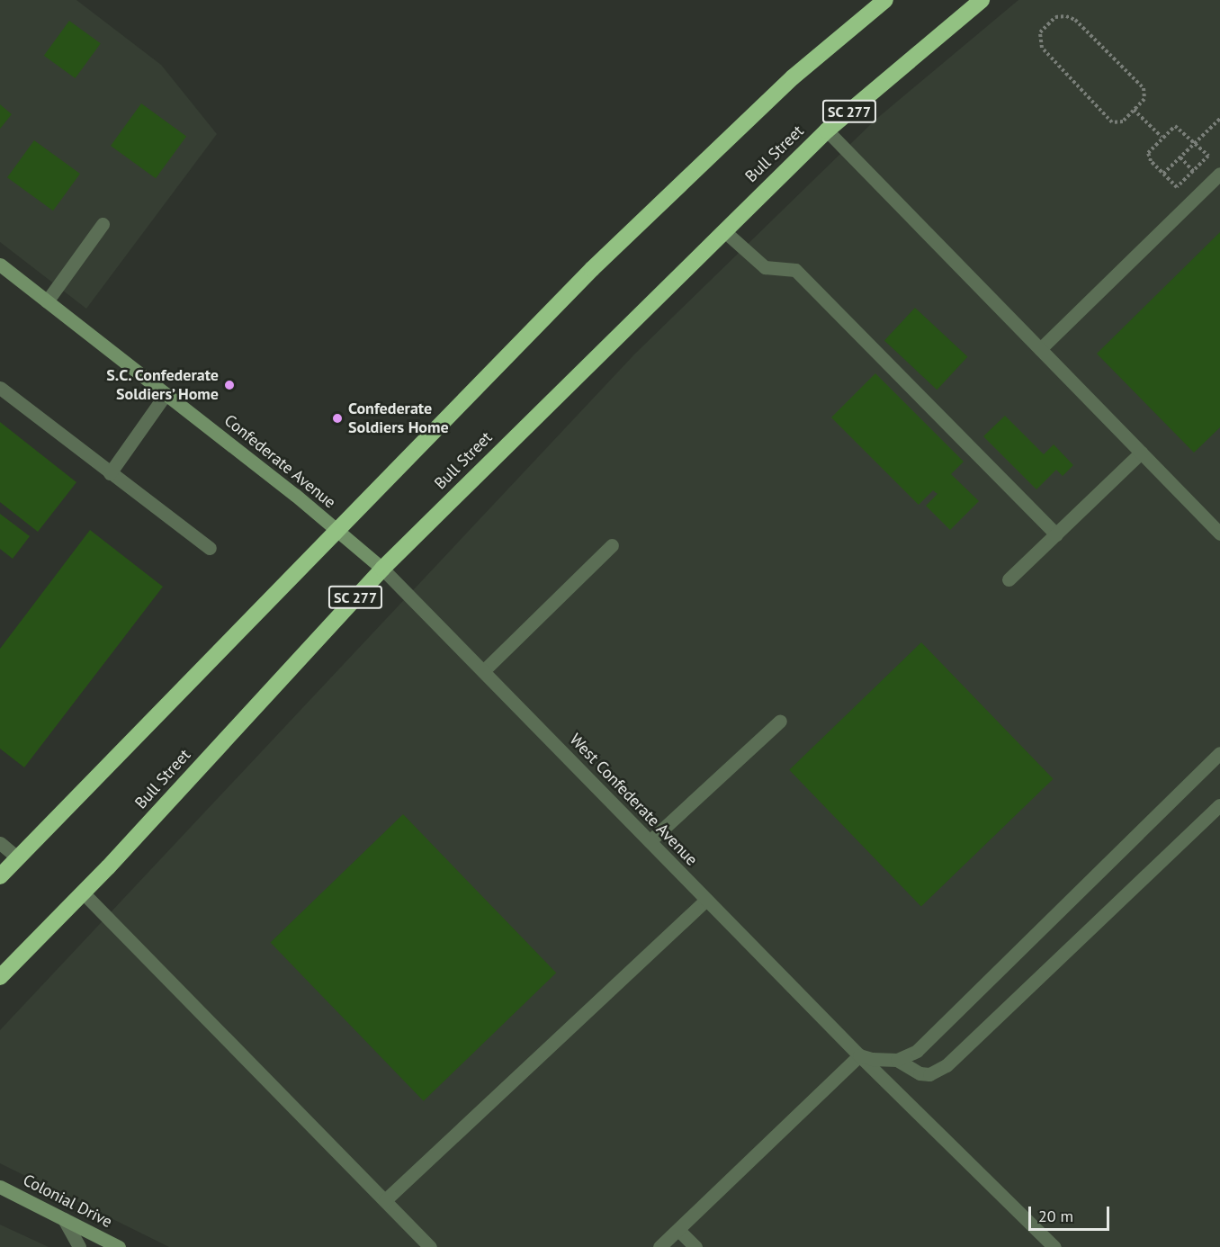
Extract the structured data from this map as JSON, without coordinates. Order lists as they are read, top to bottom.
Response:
{
  "streets": {
    "highway": ["SC 277", "Bull Street"],
    "street": ["Confederate Avenue", "West Confederate Avenue", "Colonial Drive"]
  },
  "crossings": [
    ["Bull Street", "Confederate Avenue"],
    ["Bull Street", "West Confederate Avenue"],
    ["Confederate Avenue", "West Confederate Avenue"]
  ],
  "places": ["S.C. Confederate Soldiers’ Home", "Confederate Soldiers Home"],
  "scale_bar": "20 m"
}
